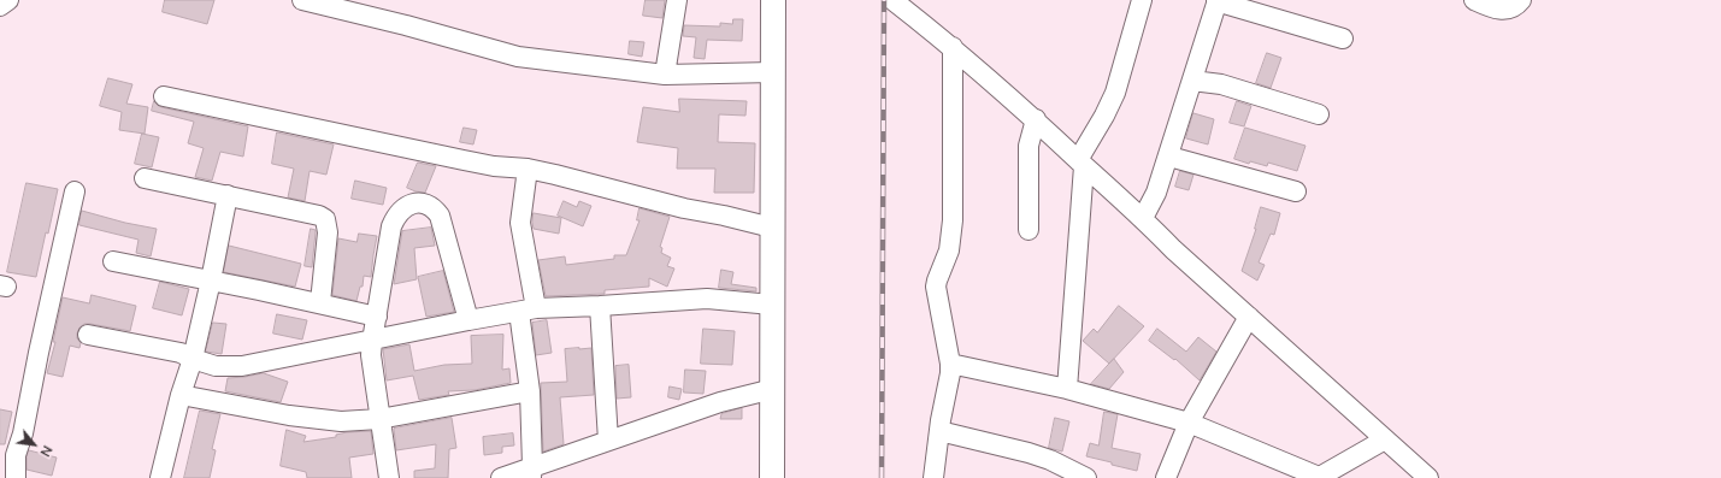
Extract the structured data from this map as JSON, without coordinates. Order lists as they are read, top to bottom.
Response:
{
  "north": "bottom right"
}
